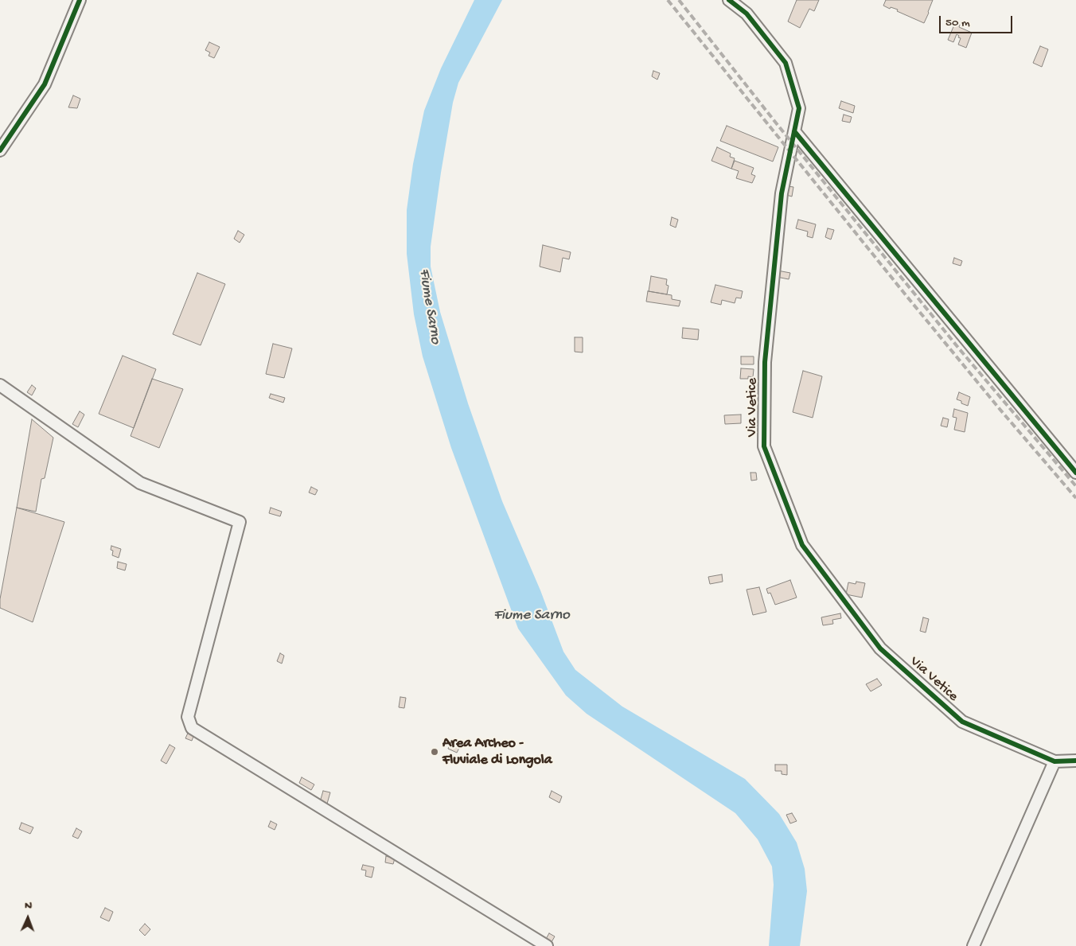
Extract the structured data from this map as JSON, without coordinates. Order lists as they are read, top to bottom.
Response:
{
  "streets": {
    "street": ["Via Vetice"]
  },
  "water": ["Fiume Sarno"],
  "places": ["Area Archeo - Fluviale di Longola"],
  "scale_bar": "50 m",
  "north": "top"
}
